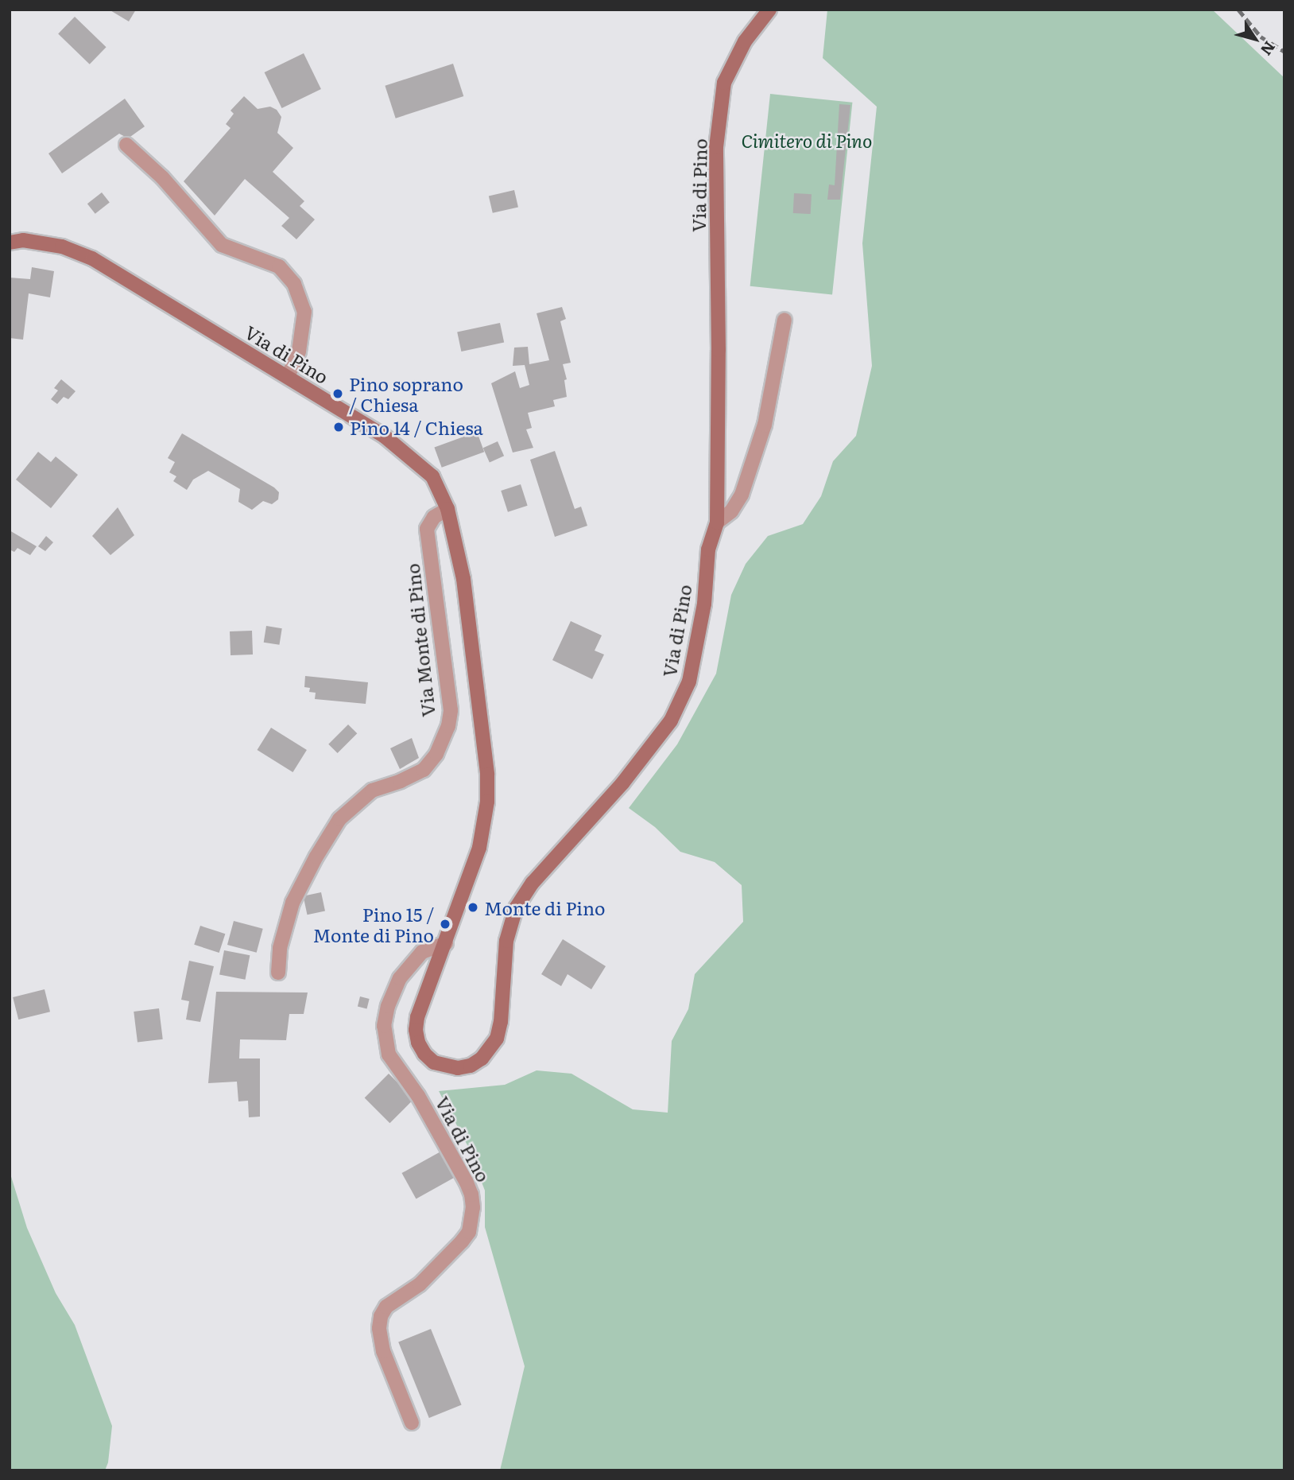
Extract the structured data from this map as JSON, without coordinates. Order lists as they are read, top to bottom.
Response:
{
  "streets": {
    "street": ["Via di Pino", "Via Monte di Pino"]
  },
  "crossings": [
    ["Via di Pino", "Via Monte di Pino"]
  ],
  "parks": ["Cimitero di Pino"],
  "places": [
    "Pino soprano / Chiesa",
    "Pino 14 / Chiesa",
    "Monte di Pino",
    "Pino 15 / Monte di Pino"
  ],
  "north": "bottom right"
}
